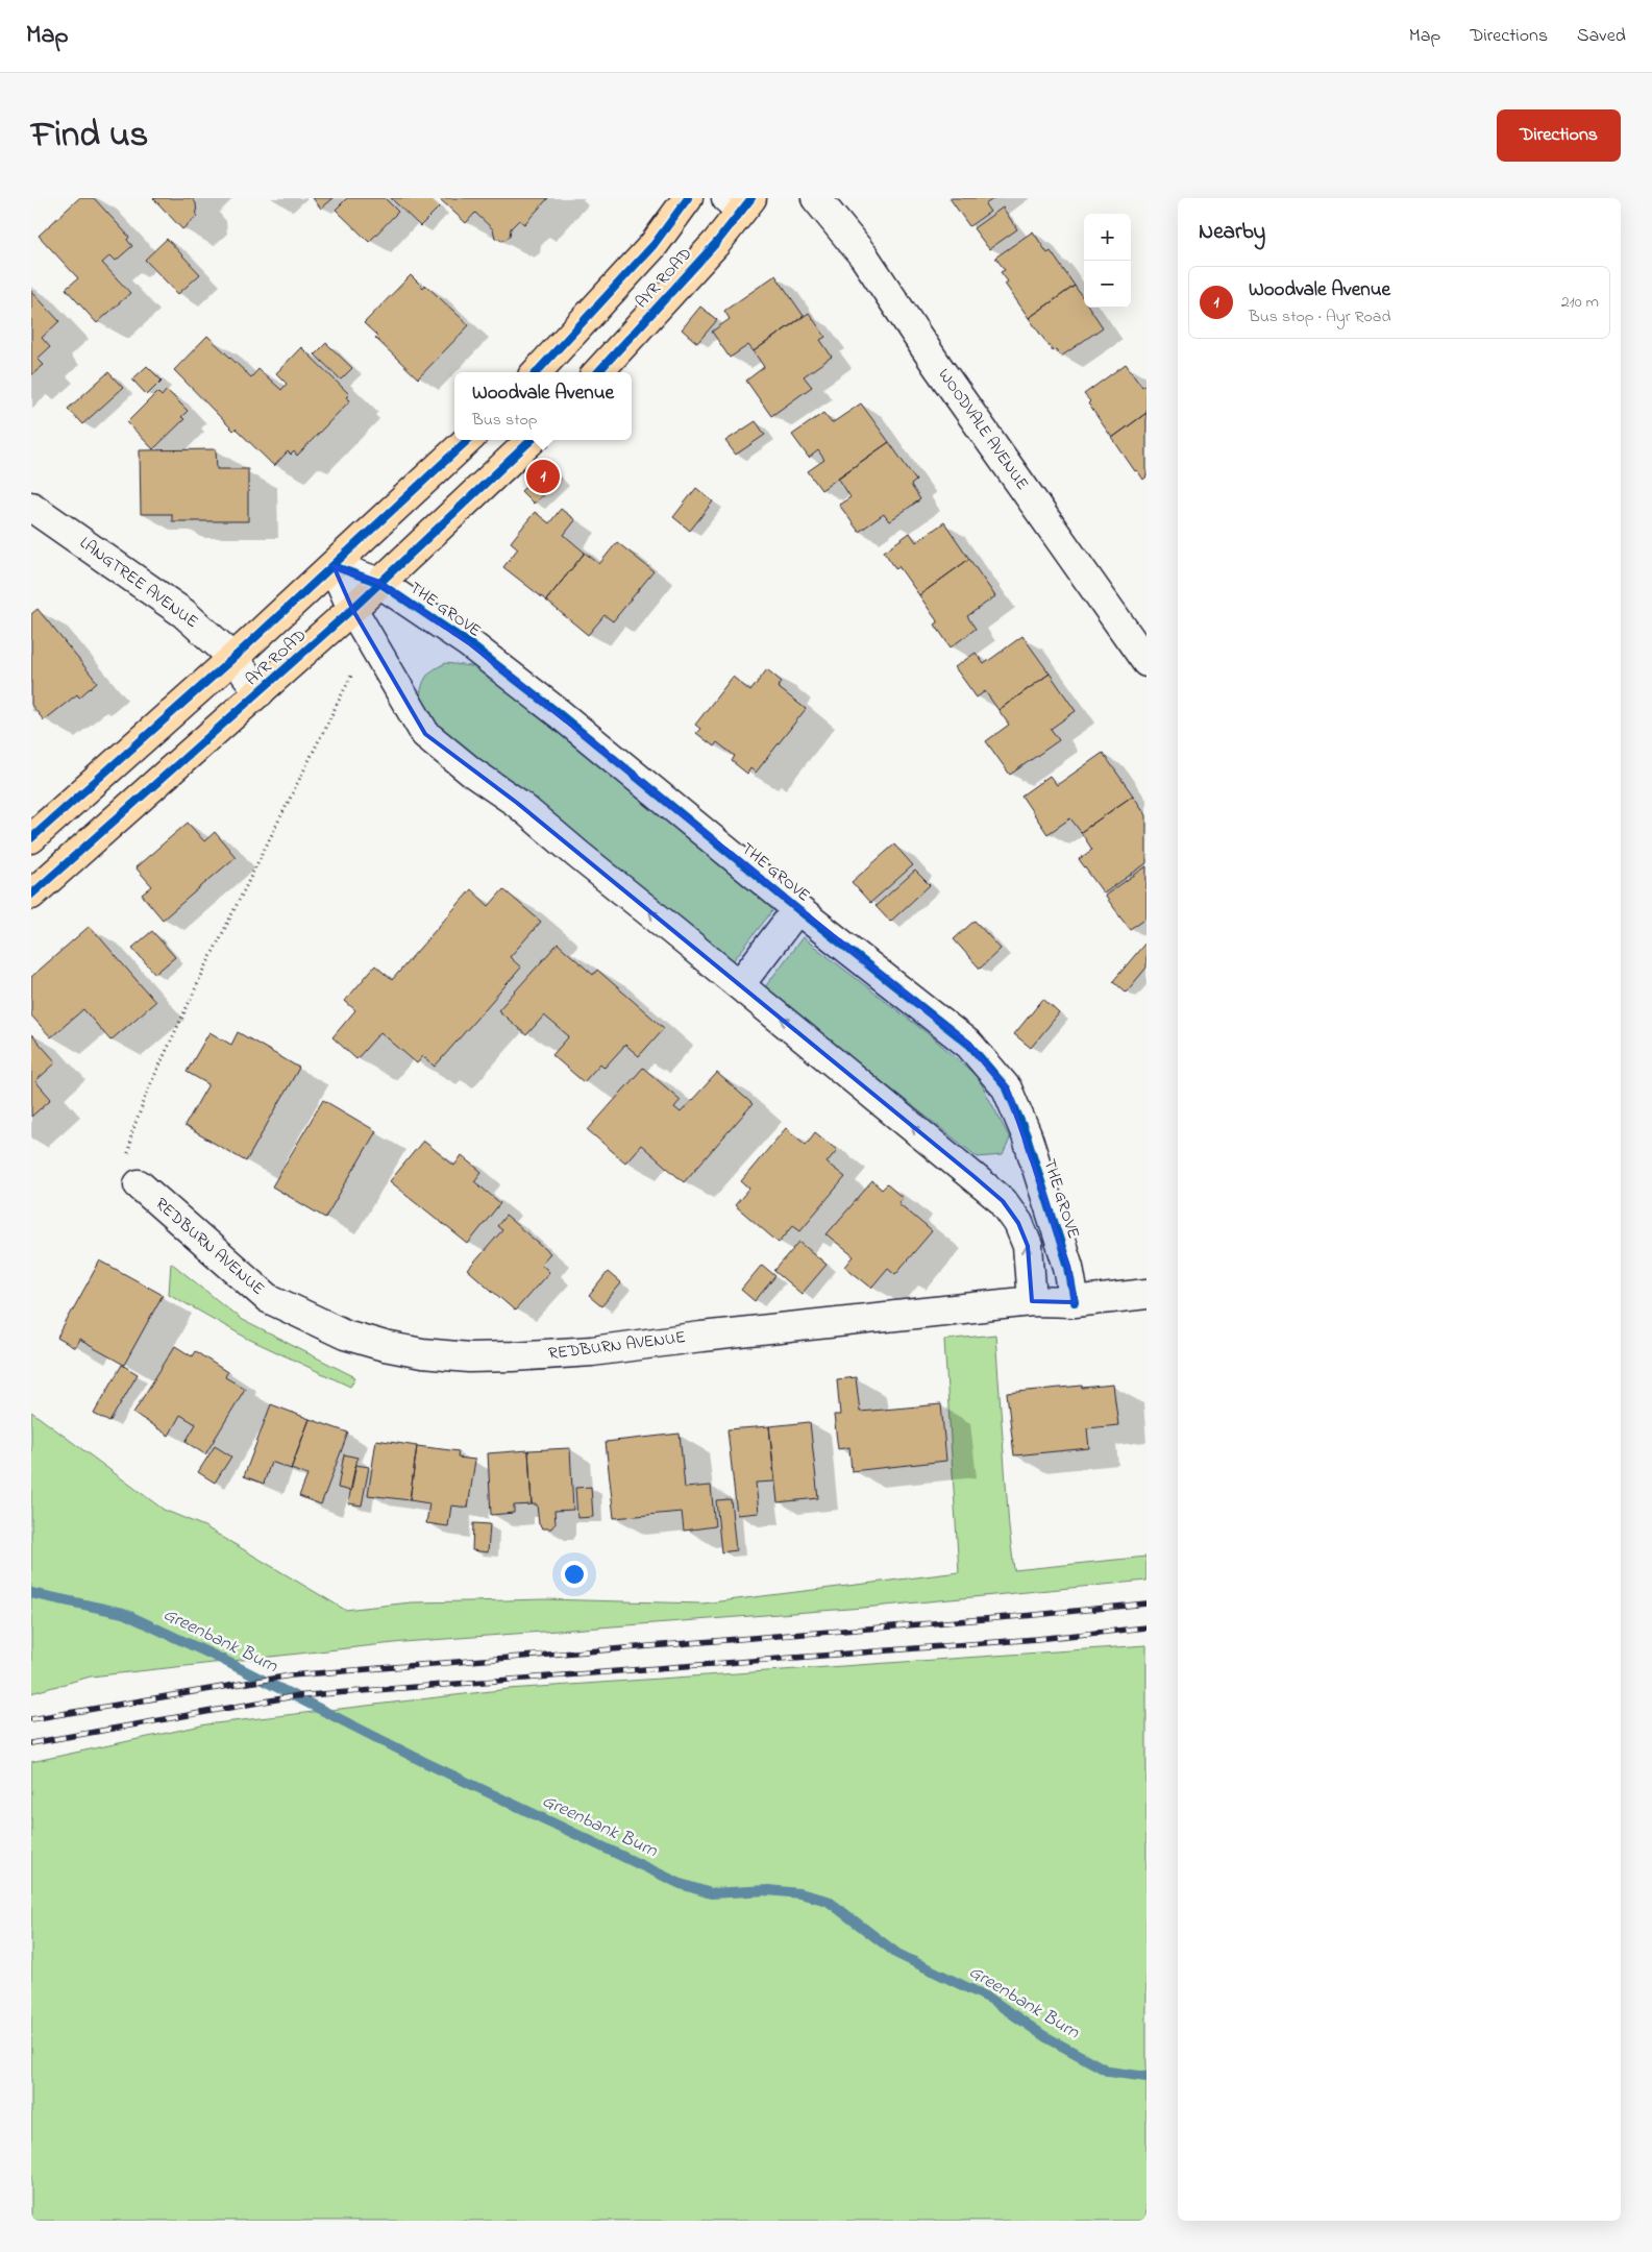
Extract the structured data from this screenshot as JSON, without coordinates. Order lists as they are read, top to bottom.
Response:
{
  "streets": {
    "main road": ["AYR ROAD"],
    "street": [
      "WOODVALE AVENUE",
      "LANGTREE AVENUE",
      "THE GROVE",
      "REDBURN AVENUE"
    ]
  },
  "crossings": [
    ["AYR ROAD", "LANGTREE AVENUE"],
    ["AYR ROAD", "THE GROVE"],
    ["THE GROVE", "REDBURN AVENUE"]
  ],
  "water": ["Greenbank Burn"],
  "page": {
    "header": "Map",
    "nav": ["Map", "Directions", "Saved"],
    "title": "Find us",
    "buttons": "Directions",
    "heading": "Nearby",
    "map_buttons": ["+", "−"],
    "list": [
      {
        "mark": "1",
        "name": "Woodvale Avenue",
        "note": "Bus stop · Ayr Road",
        "value": "210 m"
      }
    ],
    "popup": ["Woodvale Avenue", "Bus stop"],
    "pins": "1"
  }
}
